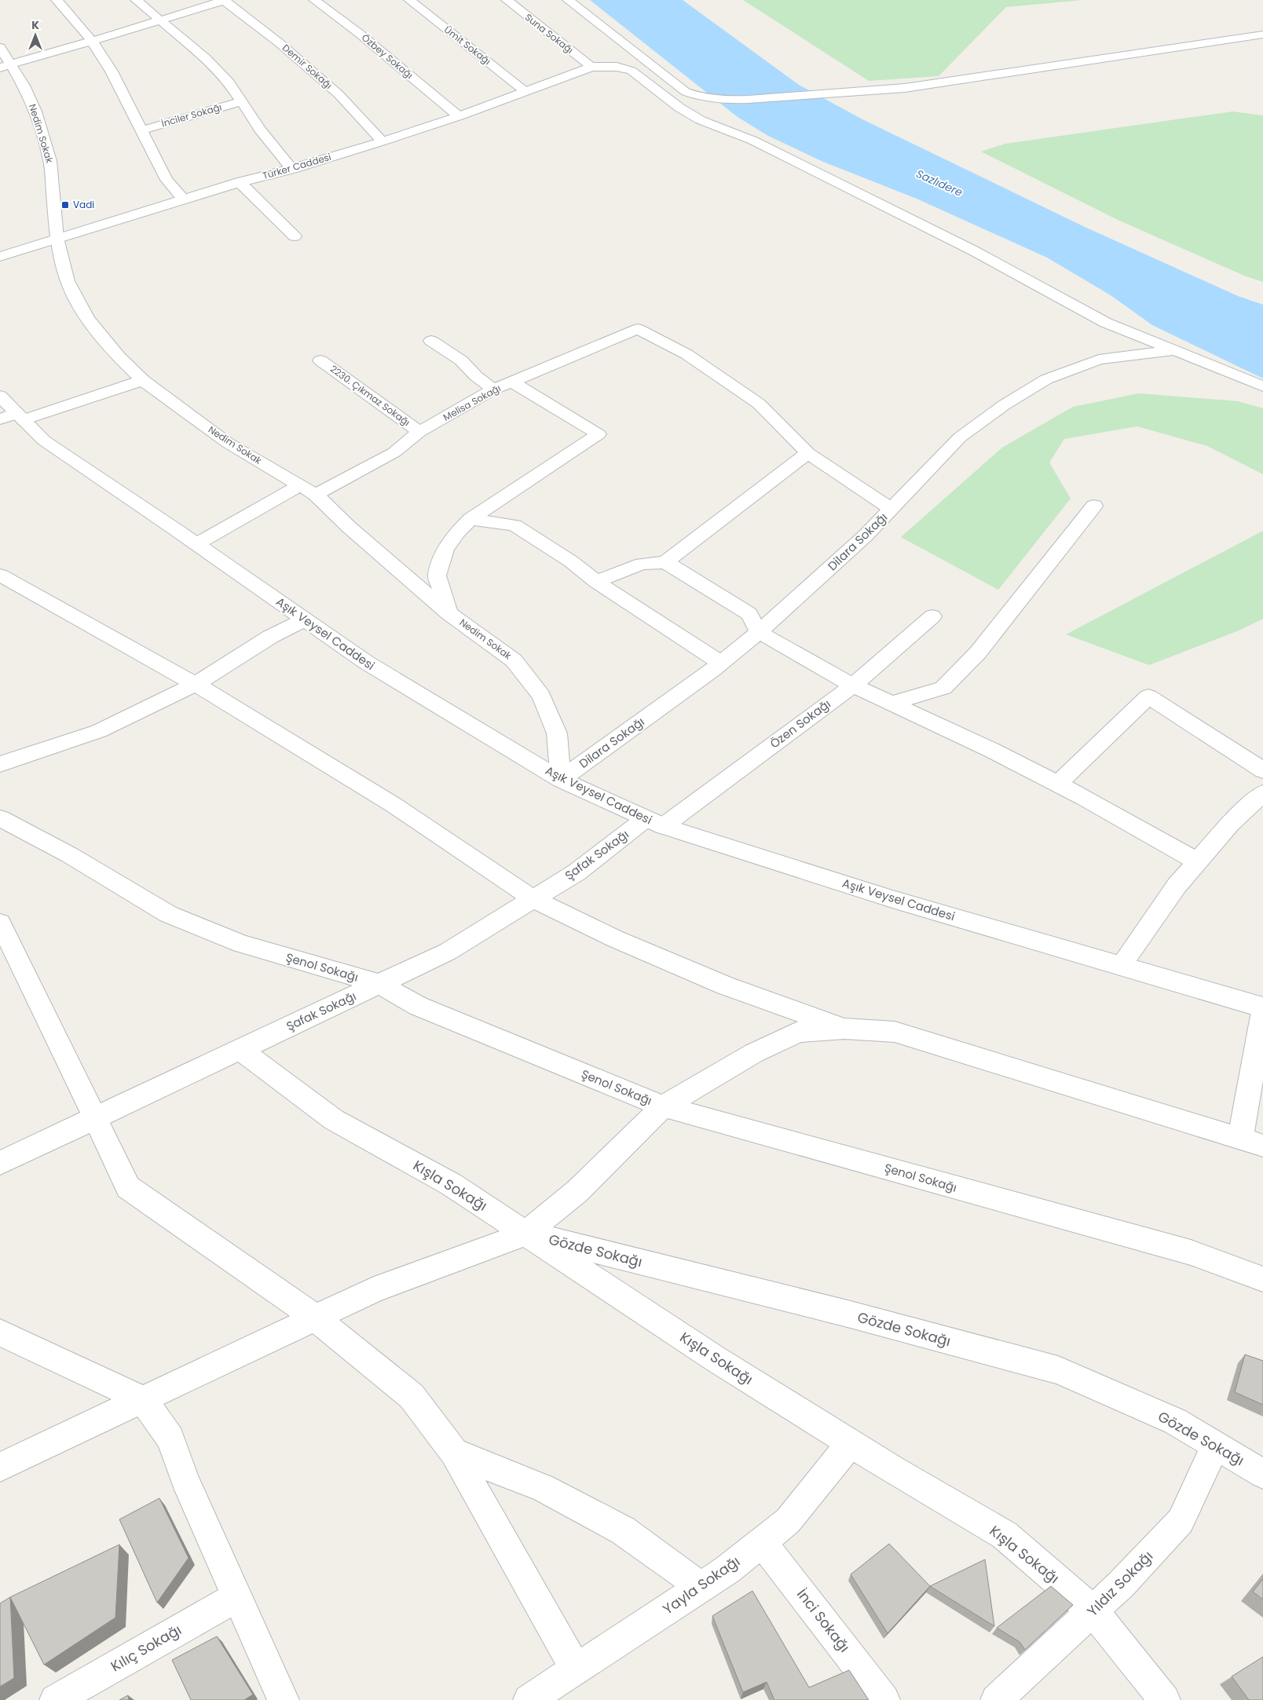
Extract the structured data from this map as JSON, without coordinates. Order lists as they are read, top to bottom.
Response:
{
  "streets": {
    "street": [
      "Suna Sokağı",
      "Ümit Sokağı",
      "Özbey Sokağı",
      "Demir Sokağı",
      "İnciler Sokağı",
      "Nedim Sokak",
      "Türker Caddesi",
      "2230. Çıkmaz Sokağı",
      "Melisa Sokağı",
      "Dilara Sokağı",
      "Aşık Veysel Caddesi",
      "Özen Sokağı",
      "Şafak Sokağı",
      "Şenol Sokağı",
      "Kışla Sokağı",
      "Gözde Sokağı",
      "Yıldız Sokağı",
      "Yayla Sokağı",
      "İnci Sokağı",
      "Kılıç Sokağı"
    ]
  },
  "crossings": [
    ["Suna Sokağı", "Türker Caddesi"],
    ["Ümit Sokağı", "Türker Caddesi"],
    ["Özbey Sokağı", "Türker Caddesi"],
    ["Demir Sokağı", "Türker Caddesi"],
    ["Nedim Sokak", "Türker Caddesi"],
    ["Nedim Sokak", "Melisa Sokağı"],
    ["Nedim Sokak", "Dilara Sokağı"],
    ["Nedim Sokak", "Aşık Veysel Caddesi"],
    ["Türker Caddesi", "Dilara Sokağı"],
    ["2230. Çıkmaz Sokağı", "Melisa Sokağı"],
    ["Dilara Sokağı", "Aşık Veysel Caddesi"],
    ["Aşık Veysel Caddesi", "Özen Sokağı"],
    ["Aşık Veysel Caddesi", "Şafak Sokağı"],
    ["Özen Sokağı", "Şafak Sokağı"],
    ["Şafak Sokağı", "Şenol Sokağı"],
    ["Şafak Sokağı", "Kışla Sokağı"],
    ["Kışla Sokağı", "Gözde Sokağı"],
    ["Kışla Sokağı", "Yıldız Sokağı"],
    ["Kışla Sokağı", "Yayla Sokağı"],
    ["Gözde Sokağı", "Yıldız Sokağı"],
    ["Yayla Sokağı", "İnci Sokağı"]
  ],
  "water": ["Sazlıdere"],
  "places": {
    "transit": ["Vadi"]
  },
  "north": "top"
}
